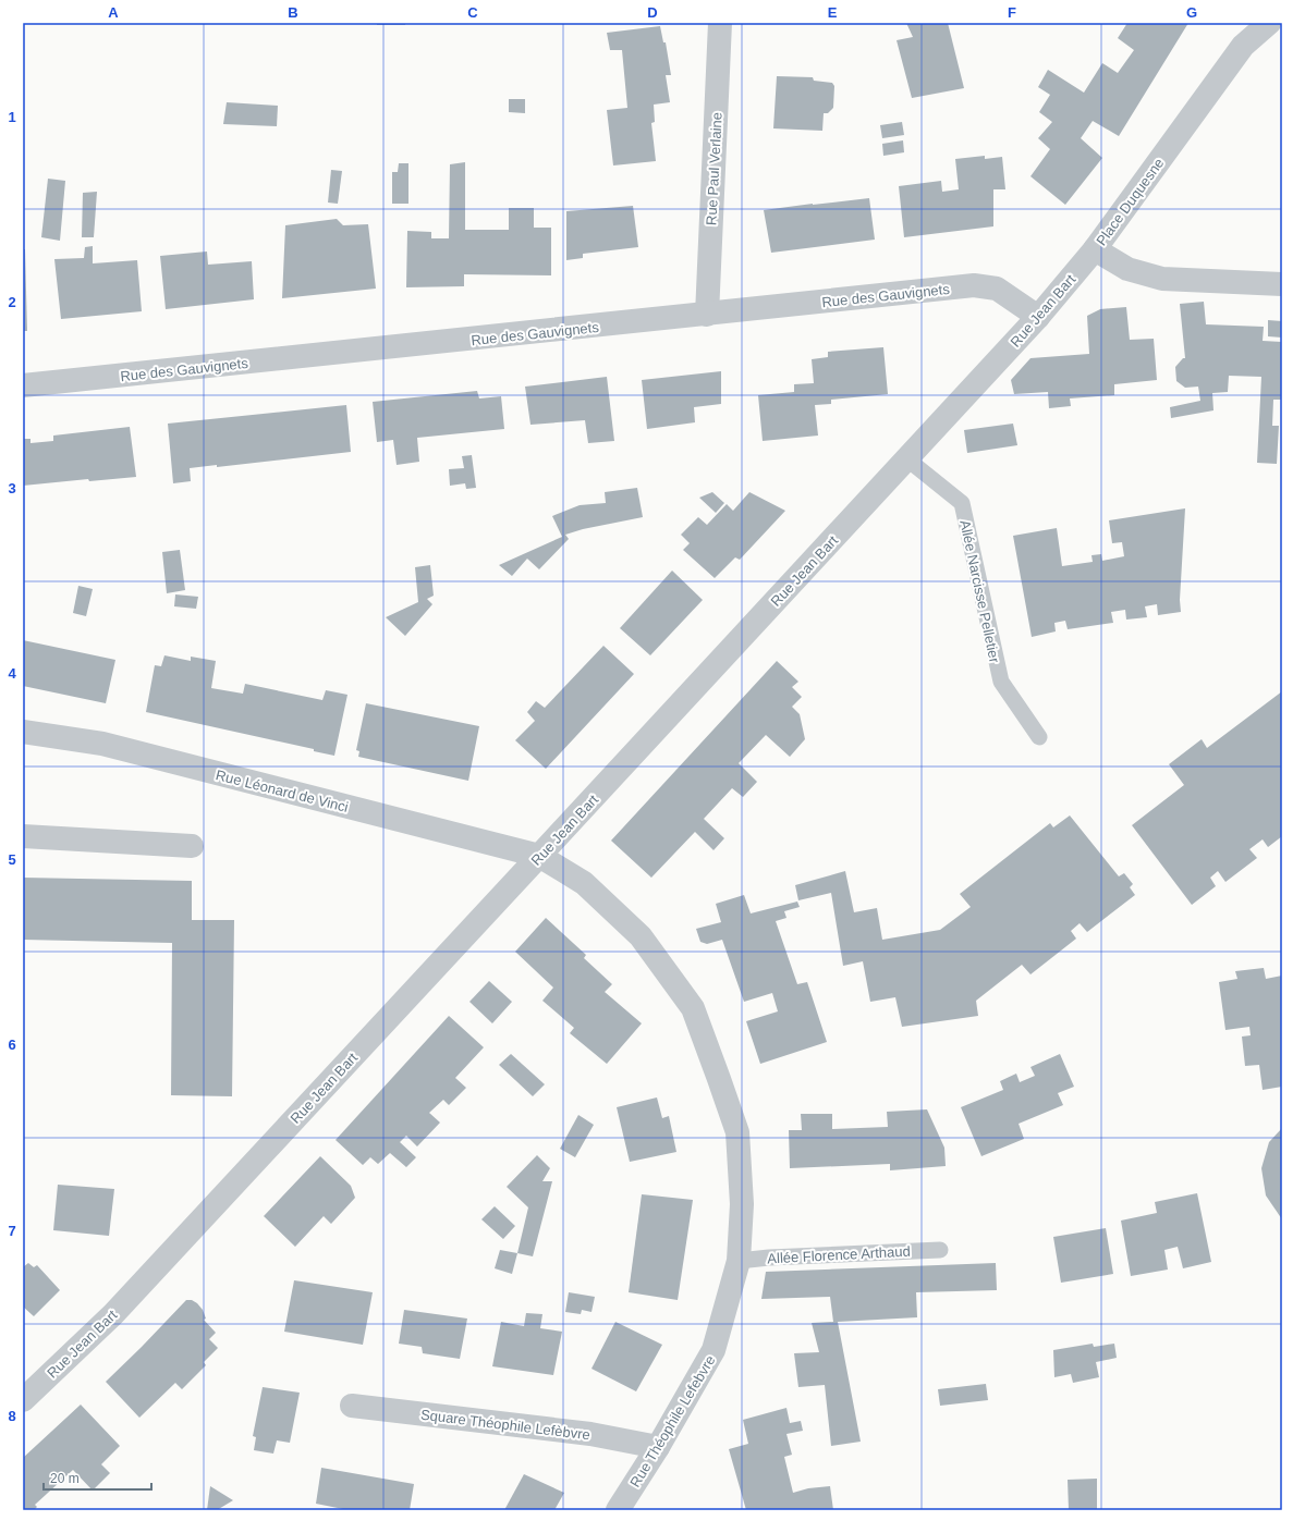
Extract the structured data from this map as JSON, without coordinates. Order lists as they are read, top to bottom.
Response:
{
  "streets": {
    "street": [
      "Rue Paul Verlaine",
      "Place Duquesne",
      "Rue des Gauvignets",
      "Rue Jean Bart",
      "Rue Léonard de Vinci",
      "Rue Théophile Lefebvre",
      "Square Théophile Lefèbvre"
    ],
    "lane": ["Allée Narcisse Pelletier", "Allée Florence Arthaud"]
  },
  "crossings": [
    ["Rue Paul Verlaine", "Rue des Gauvignets"],
    ["Place Duquesne", "Rue Jean Bart"],
    ["Rue des Gauvignets", "Rue Jean Bart"],
    ["Rue Jean Bart", "Allée Narcisse Pelletier"],
    ["Rue Jean Bart", "Rue Léonard de Vinci"],
    ["Rue Jean Bart", "Rue Théophile Lefebvre"],
    ["Rue Léonard de Vinci", "Rue Théophile Lefebvre"],
    ["Allée Florence Arthaud", "Rue Théophile Lefebvre"],
    ["Rue Théophile Lefebvre", "Square Théophile Lefèbvre"]
  ],
  "scale_bar": "20 m",
  "grid": {
    "columns": [
      "A",
      "B",
      "C",
      "D",
      "E",
      "F",
      "G"
    ],
    "rows": [
      "1",
      "2",
      "3",
      "4",
      "5",
      "6",
      "7",
      "8"
    ]
  }
}
